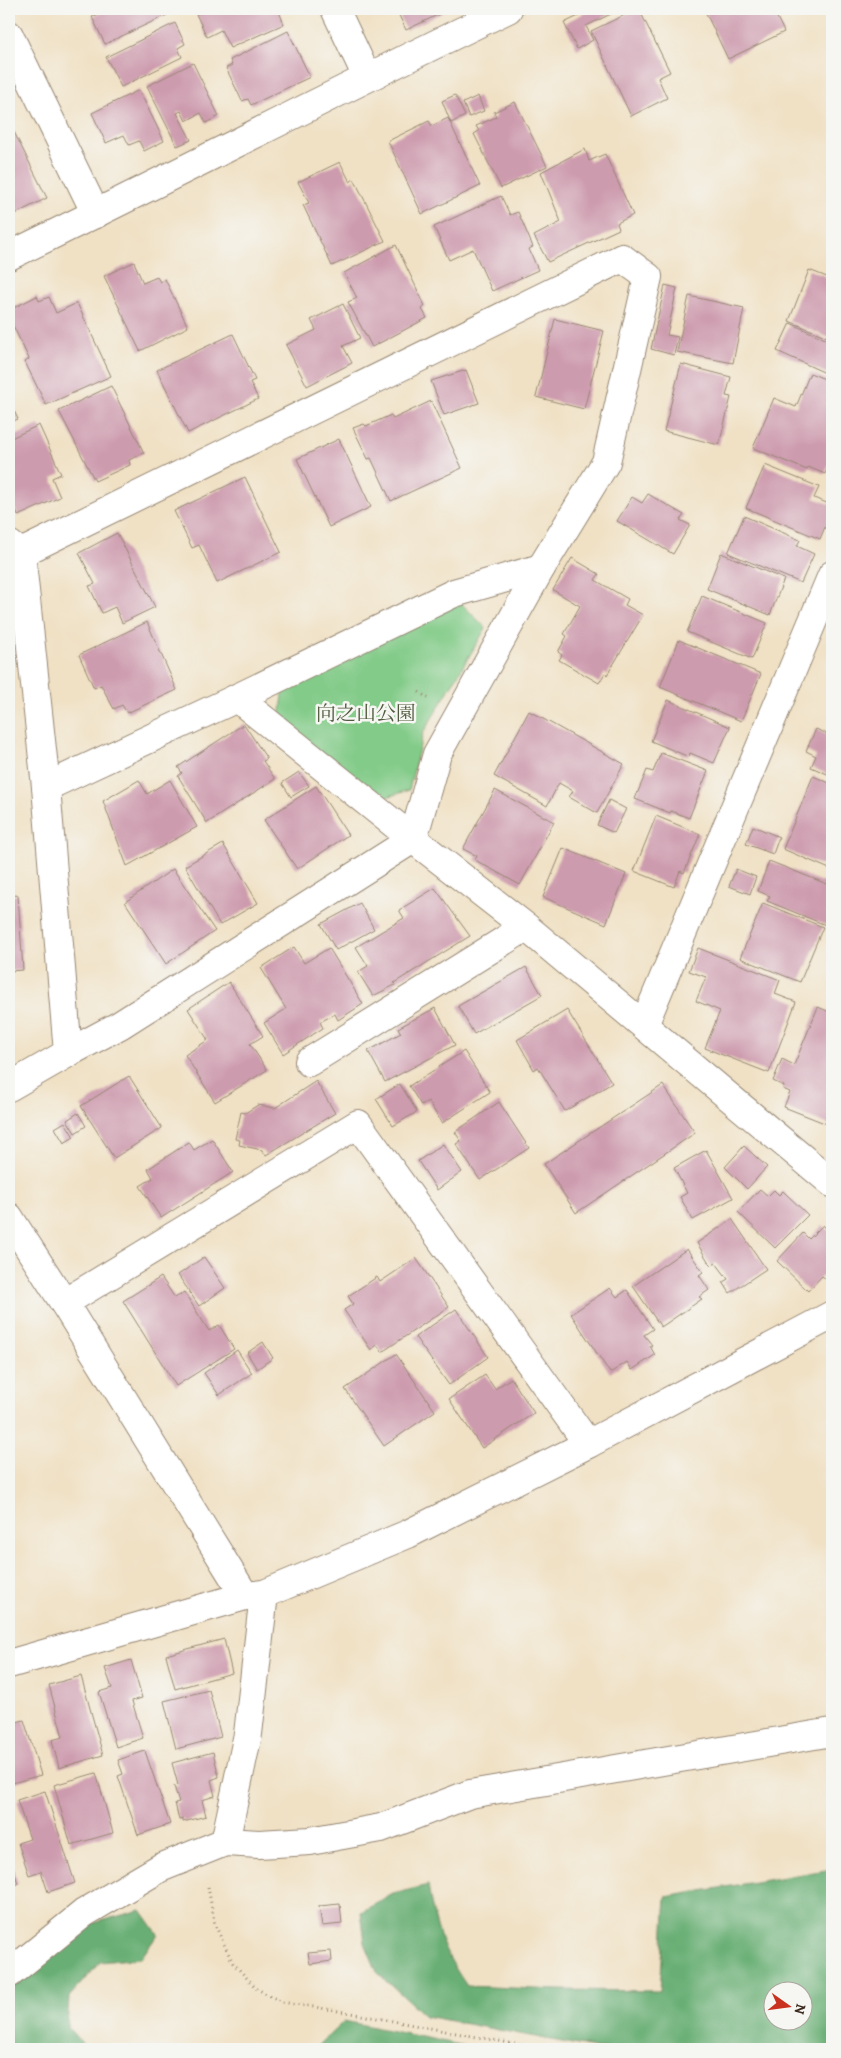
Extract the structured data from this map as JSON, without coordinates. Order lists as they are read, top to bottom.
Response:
{
  "parks": ["向之山公園"],
  "north": "right"
}
